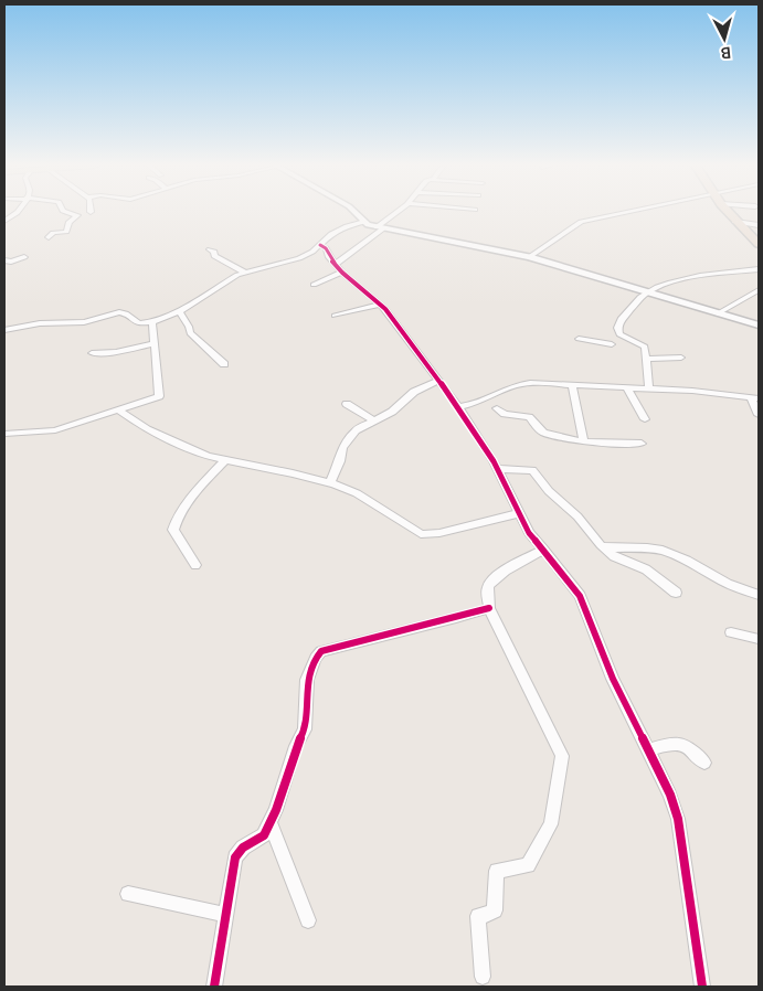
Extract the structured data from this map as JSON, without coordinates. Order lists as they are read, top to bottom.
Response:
{
  "north": "bottom"
}
